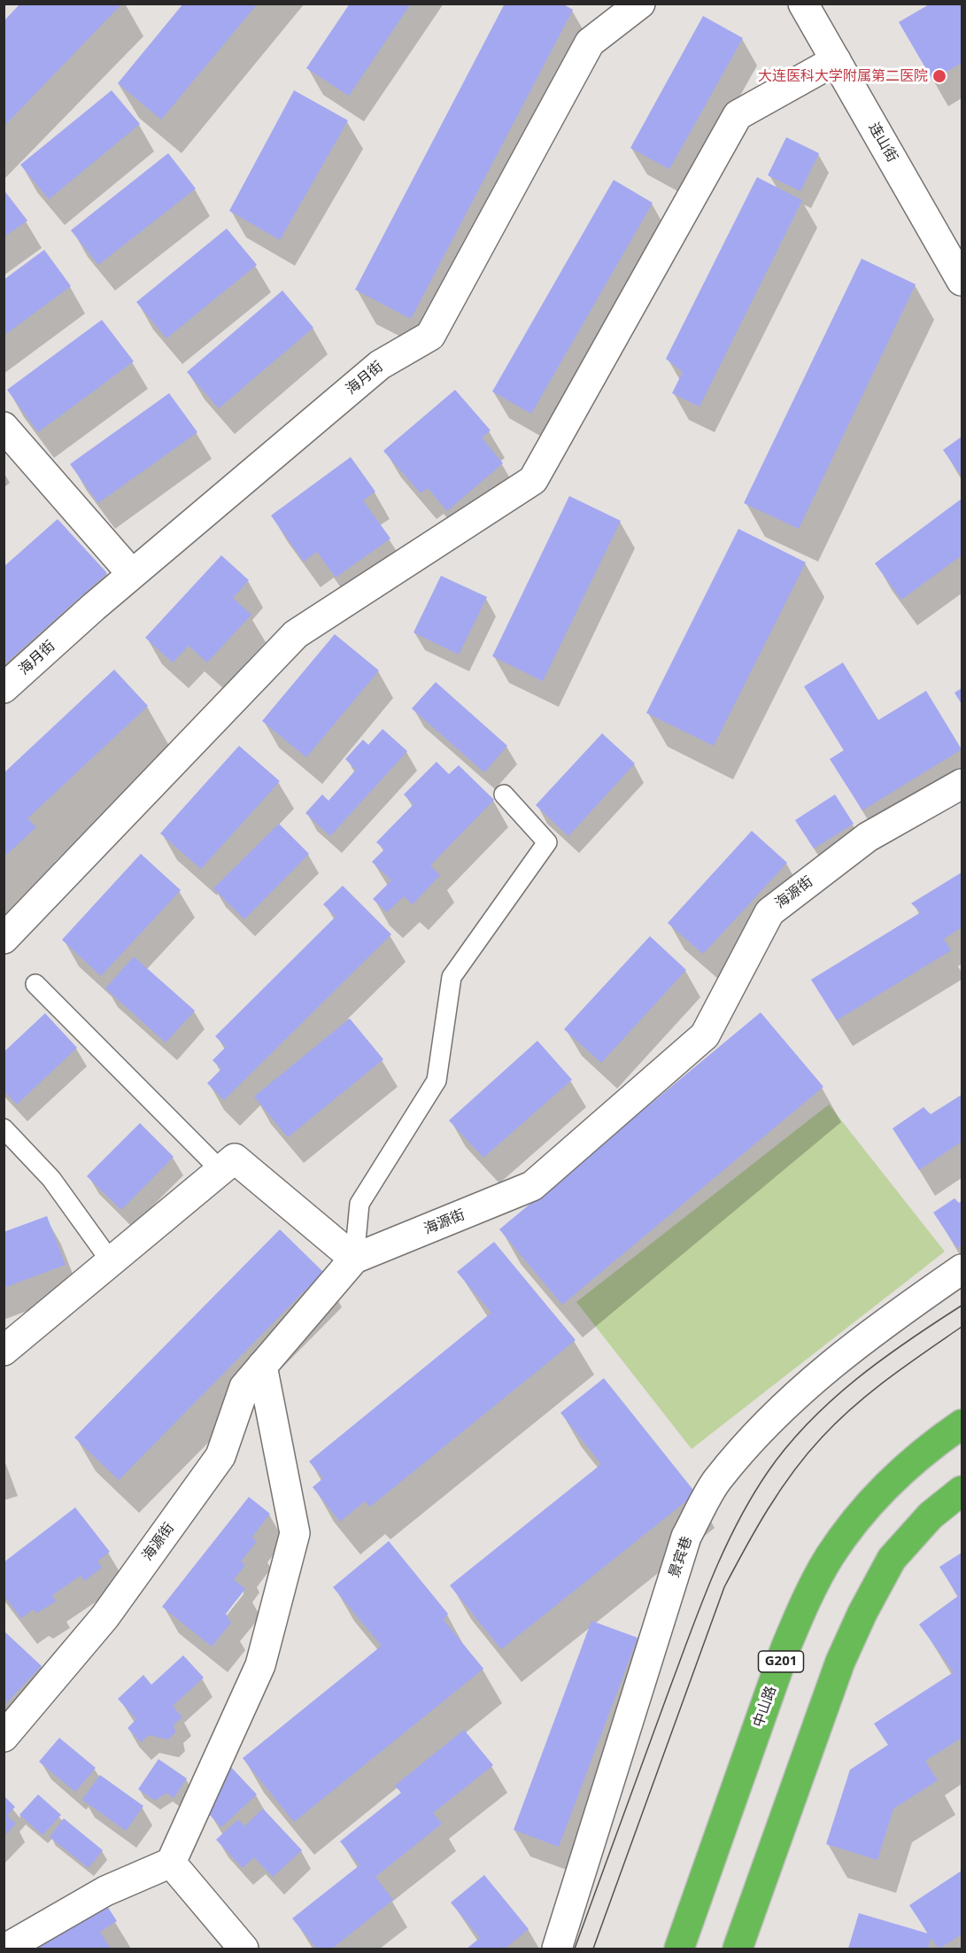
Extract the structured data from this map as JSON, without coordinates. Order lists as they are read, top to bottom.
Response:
{
  "streets": {
    "highway": ["G201", "中山路"],
    "street": [
      "连山街",
      "海月街",
      "海源街",
      "景宾巷"
    ]
  },
  "places": ["大连医科大学附属第二医院"]
}
